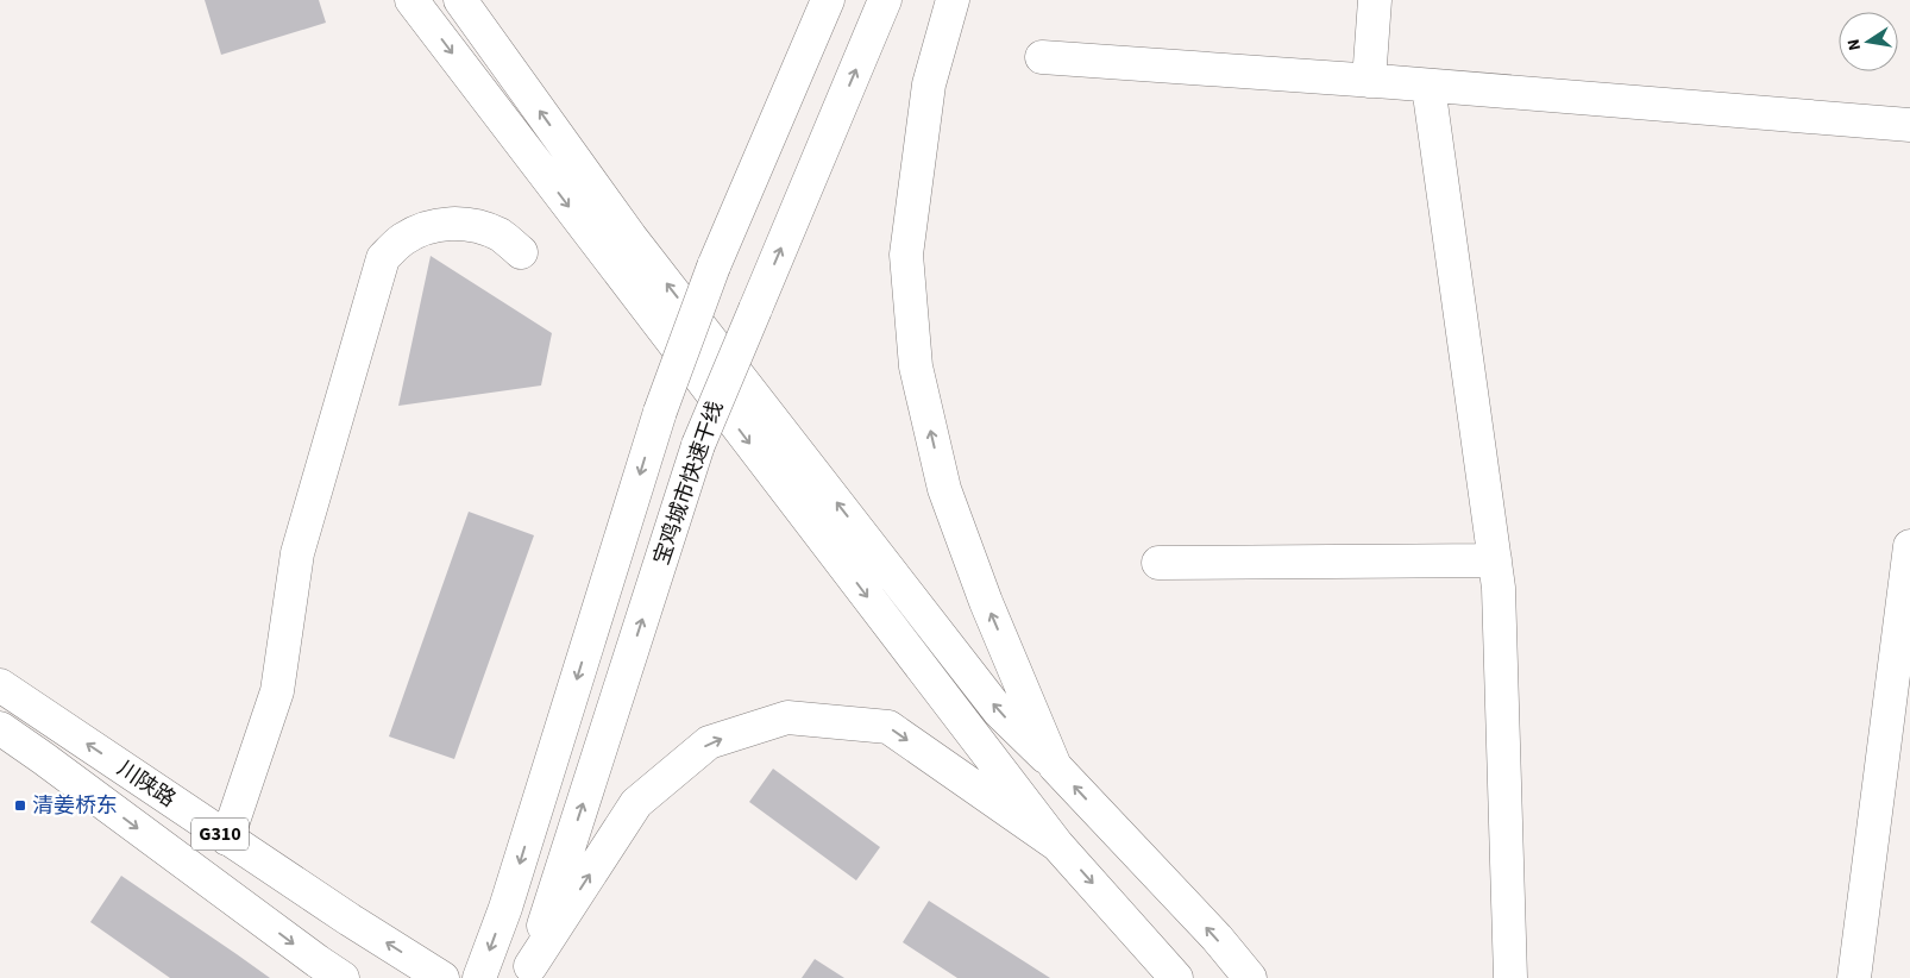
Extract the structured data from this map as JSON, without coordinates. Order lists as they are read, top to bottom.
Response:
{
  "streets": {
    "main road": ["宝鸡城市快速干线", "川陕路", "G310"]
  },
  "places": {
    "transit": ["清姜桥东"]
  },
  "north": "left"
}
